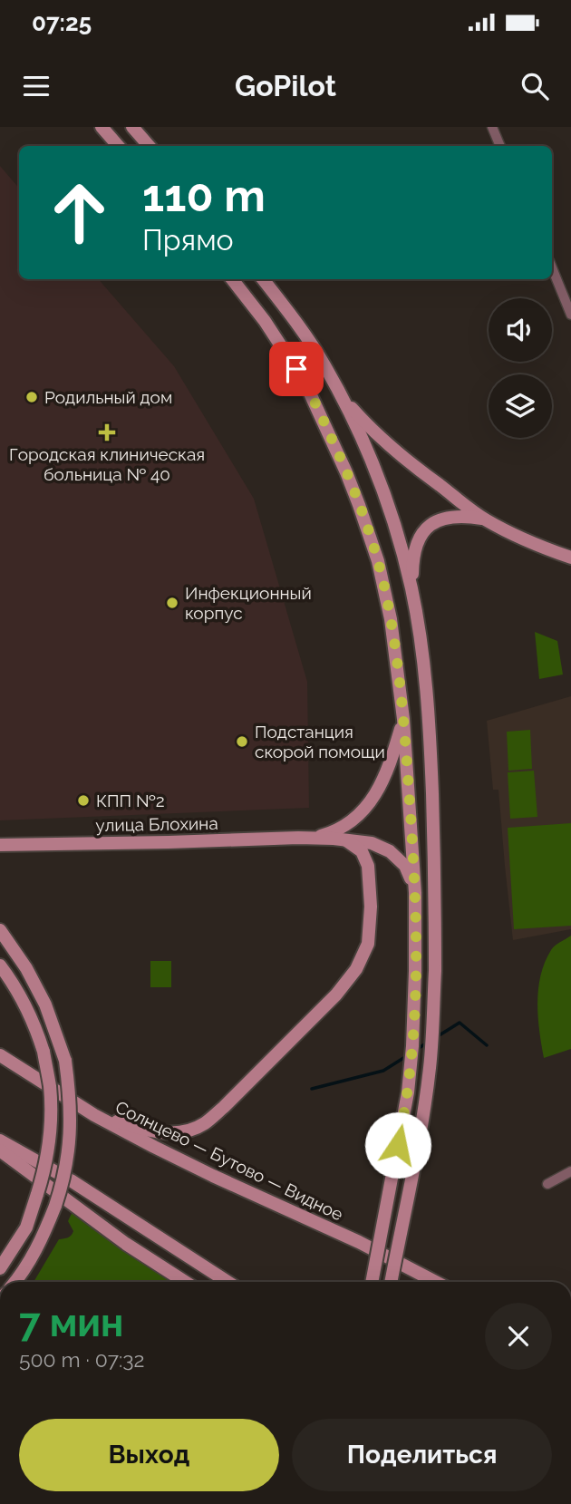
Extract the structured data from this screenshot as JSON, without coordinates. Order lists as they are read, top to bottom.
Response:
{
  "streets": {
    "main road": ["улица Блохина", "Солнцево — Бутово — Видное"]
  },
  "places": {
    "other": [
      "Родильный дом",
      "Инфекционный корпус",
      "Подстанция скорой помощи",
      "КПП №2"
    ],
    "health": ["Городская клиническая больница № 40"]
  },
  "page": {
    "status": "07:25",
    "header": "GoPilot",
    "turn": ["110 m", "Прямо"],
    "heading": ["7 мин", "500 m · 07:32"],
    "buttons": ["Выход", "Поделиться"]
  }
}
